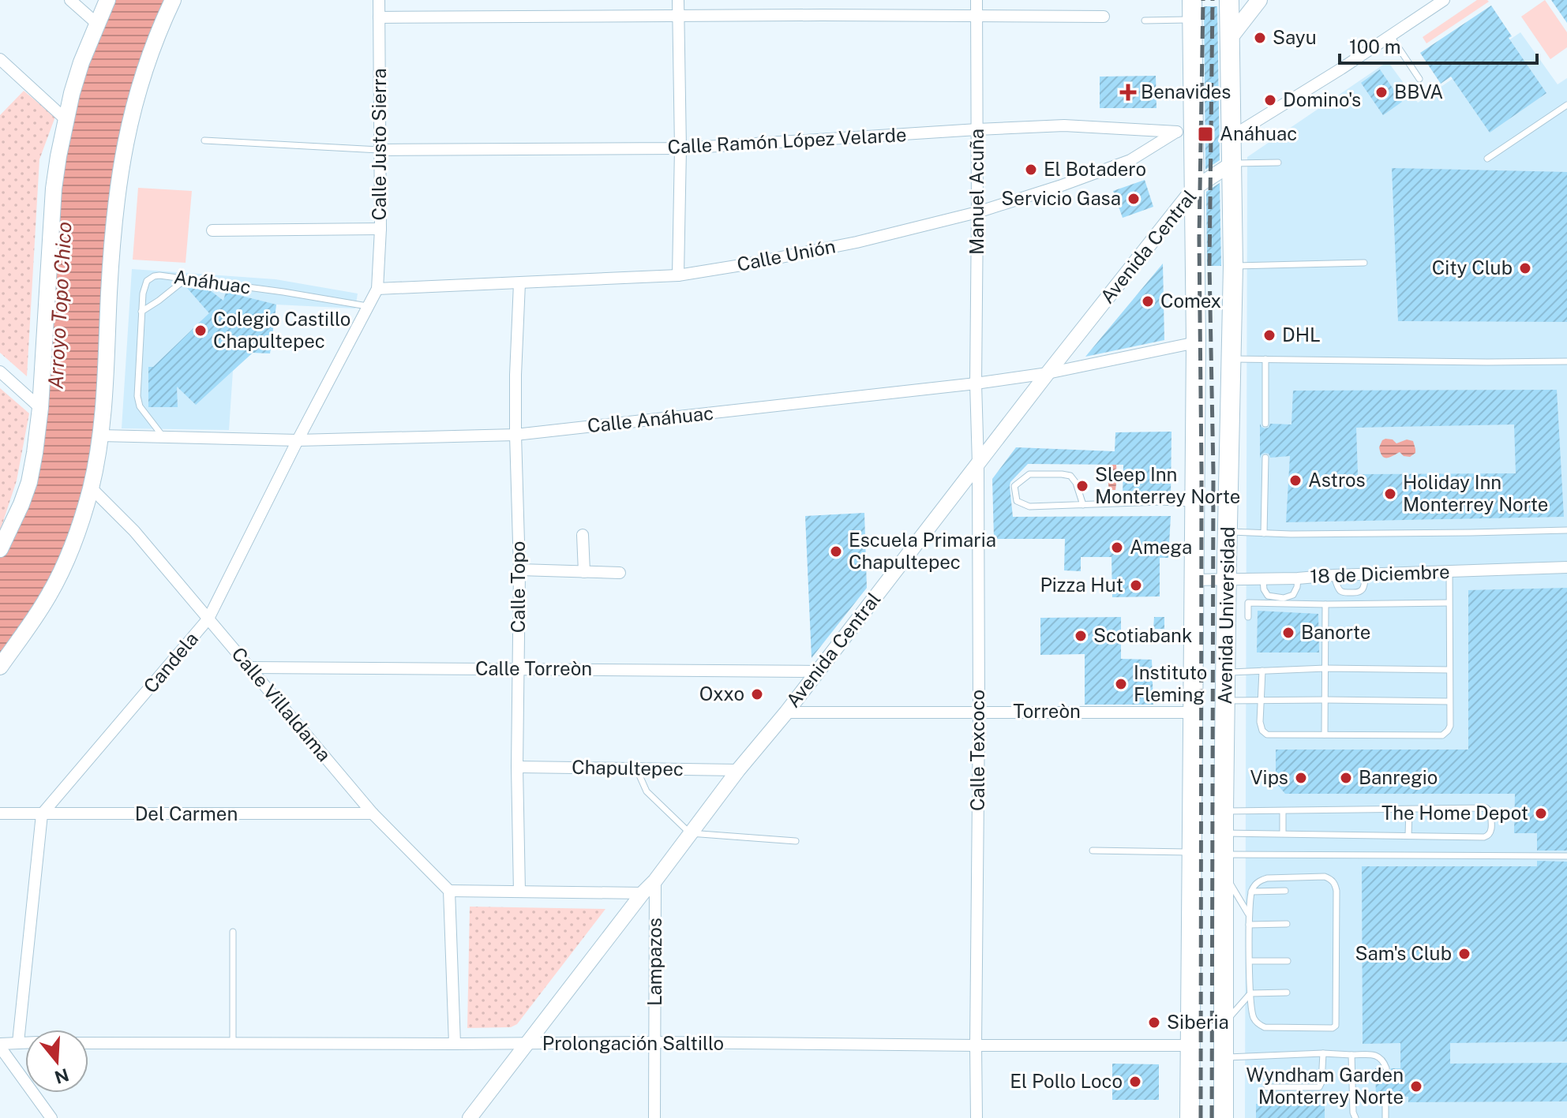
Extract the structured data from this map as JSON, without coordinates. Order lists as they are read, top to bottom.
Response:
{
  "streets": {
    "highway": ["Avenida Universidad"],
    "street": [
      "Calle Ramón López Velarde",
      "Calle Justo Sierra",
      "Manuel Acuña",
      "Avenida Central",
      "Calle Unión",
      "Calle Anáhuac",
      "18 de Diciembre",
      "Calle Topo",
      "Candela",
      "Calle Torreòn",
      "Calle Villaldama",
      "Torreòn",
      "Calle Texcoco",
      "Chapultepec",
      "Del Carmen",
      "Lampazos",
      "Prolongación Saltillo"
    ],
    "lane": ["Anáhuac"]
  },
  "crossings": [
    ["Calle Ramón López Velarde", "Calle Justo Sierra"],
    ["Calle Ramón López Velarde", "Manuel Acuña"],
    ["Calle Ramón López Velarde", "Calle Unión"],
    ["Calle Ramón López Velarde", "Avenida Universidad"],
    ["Calle Justo Sierra", "Calle Unión"],
    ["Calle Justo Sierra", "Candela"],
    ["Manuel Acuña", "Calle Unión"],
    ["Manuel Acuña", "Calle Anáhuac"],
    ["Manuel Acuña", "Calle Texcoco"],
    ["Avenida Central", "Calle Anáhuac"],
    ["Avenida Central", "Avenida Universidad"],
    ["Avenida Central", "Calle Torreòn"],
    ["Avenida Central", "Torreòn"],
    ["Avenida Central", "Calle Texcoco"],
    ["Avenida Central", "Chapultepec"],
    ["Avenida Central", "Lampazos"],
    ["Avenida Central", "Prolongación Saltillo"],
    ["Calle Unión", "Calle Topo"],
    ["Calle Unión", "Avenida Universidad"],
    ["Calle Unión", "Candela"],
    ["Anáhuac", "Calle Anáhuac"],
    ["Anáhuac", "Candela"],
    ["Calle Anáhuac", "Calle Topo"],
    ["Calle Anáhuac", "Avenida Universidad"],
    ["Calle Anáhuac", "Candela"],
    ["Calle Anáhuac", "Calle Texcoco"],
    ["18 de Diciembre", "Avenida Universidad"],
    ["Calle Topo", "Calle Torreòn"],
    ["Calle Topo", "Chapultepec"],
    ["Avenida Universidad", "Torreòn"],
    ["Avenida Universidad", "Prolongación Saltillo"],
    ["Candela", "Calle Villaldama"],
    ["Candela", "Del Carmen"],
    ["Calle Torreòn", "Calle Villaldama"],
    ["Calle Villaldama", "Del Carmen"],
    ["Torreòn", "Calle Texcoco"],
    ["Calle Texcoco", "Prolongación Saltillo"],
    ["Lampazos", "Prolongación Saltillo"]
  ],
  "water": ["Arroyo Topo Chico"],
  "places": {
    "other": [
      "Sayu",
      "BBVA",
      "Domino's",
      "El Botadero",
      "Servicio Gasa",
      "City Club",
      "Comex",
      "Colegio Castillo Chapultepec",
      "DHL",
      "Astros",
      "Sleep Inn Monterrey Norte",
      "Holiday Inn Monterrey Norte",
      "Amega",
      "Escuela Primaria Chapultepec",
      "Pizza Hut",
      "Banorte",
      "Scotiabank",
      "Instituto Fleming",
      "Oxxo",
      "Vips",
      "Banregio",
      "The Home Depot",
      "Sam's Club",
      "Siberia",
      "El Pollo Loco",
      "Wyndham Garden Monterrey Norte"
    ],
    "health": ["Benavides"],
    "transit": ["Anáhuac"]
  },
  "scale_bar": "100 m",
  "north": "bottom"
}
